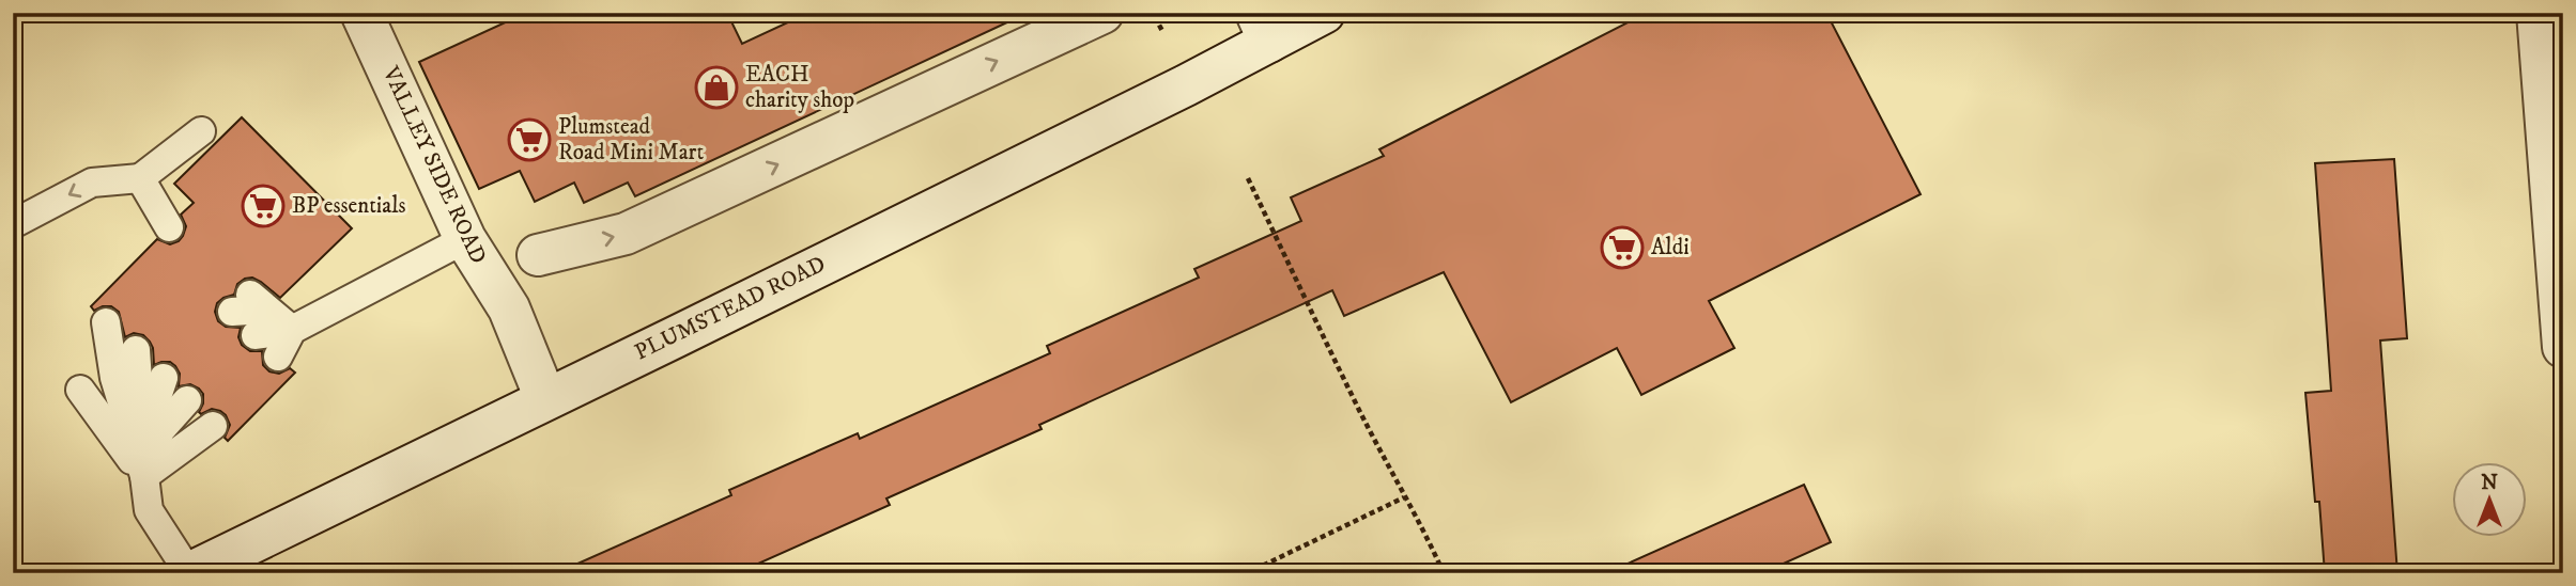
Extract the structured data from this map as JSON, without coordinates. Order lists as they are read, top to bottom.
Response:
{
  "streets": {
    "street": ["VALLEY SIDE ROAD", "PLUMSTEAD ROAD"]
  },
  "crossings": [
    ["VALLEY SIDE ROAD", "PLUMSTEAD ROAD"]
  ],
  "places": {
    "shop": ["EACH charity shop"],
    "supermarket": ["Plumstead Road Mini Mart", "BP essentials", "Aldi"]
  },
  "north": "top"
}
